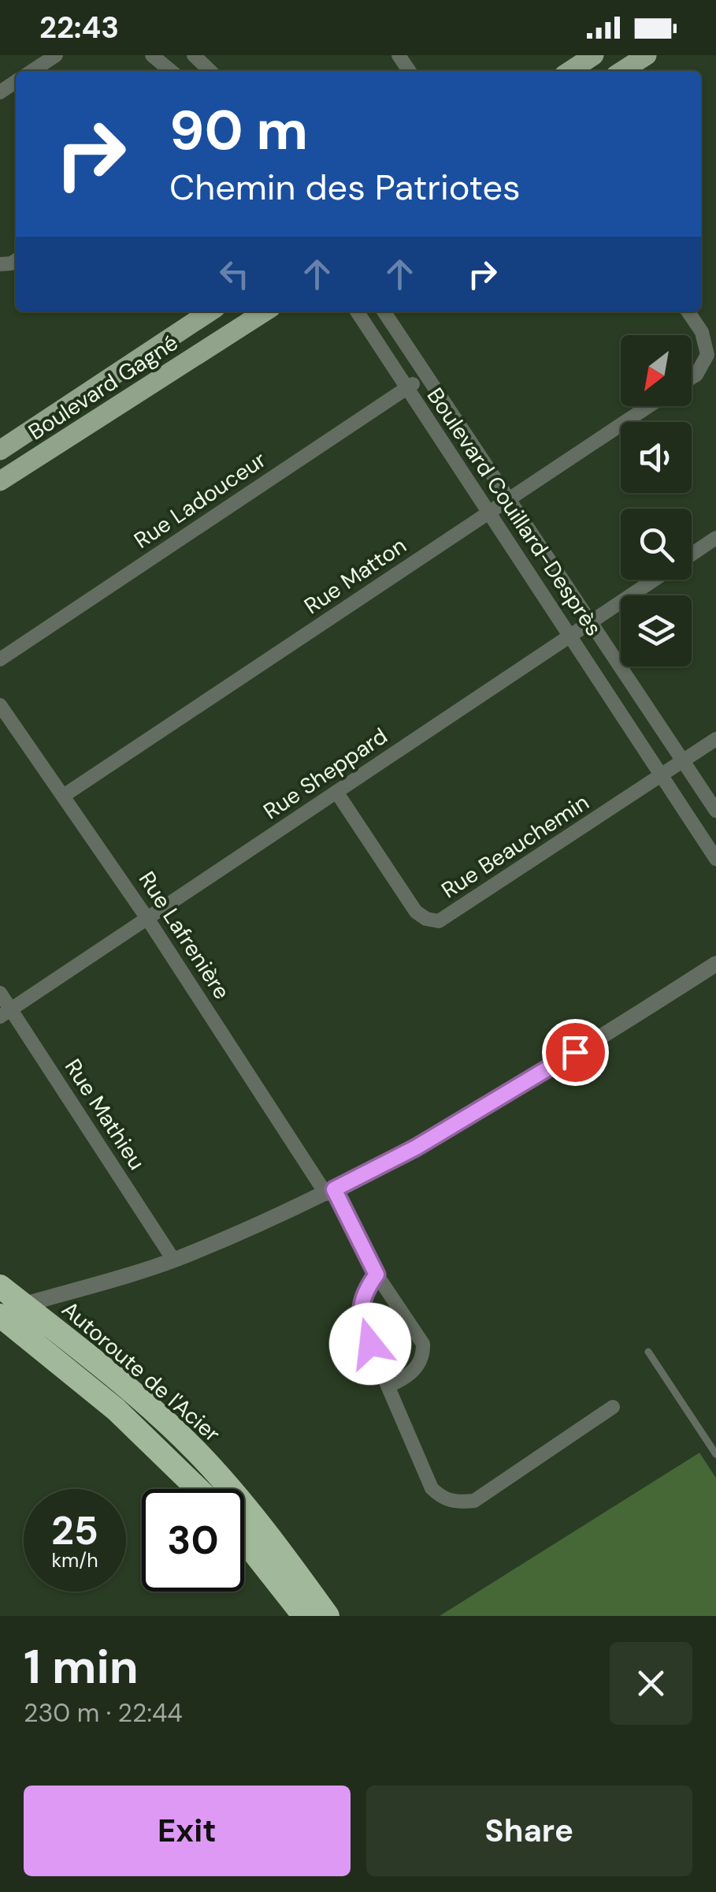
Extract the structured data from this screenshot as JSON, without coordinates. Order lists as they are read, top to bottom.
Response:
{
  "streets": {
    "highway": ["Autoroute de l'Acier"],
    "main road": ["Boulevard Gagné"],
    "street": [
      "Rue Ladouceur",
      "Boulevard Couillard-Desprès",
      "Rue Matton",
      "Rue Sheppard",
      "Rue Beauchemin",
      "Rue Lafrenière",
      "Rue Mathieu"
    ]
  },
  "crossings": [
    ["Rue Ladouceur", "Boulevard Couillard-Desprès"],
    ["Boulevard Couillard-Desprès", "Rue Matton"],
    ["Boulevard Couillard-Desprès", "Rue Sheppard"],
    ["Boulevard Couillard-Desprès", "Rue Beauchemin"],
    ["Rue Matton", "Rue Lafrenière"],
    ["Rue Sheppard", "Rue Beauchemin"],
    ["Rue Sheppard", "Rue Lafrenière"],
    ["Rue Sheppard", "Rue Mathieu"]
  ],
  "north": "bottom left",
  "page": {
    "status": "22:43",
    "turn": ["90 m", "Chemin des Patriotes"],
    "speed": "25 km/h",
    "limit": "30",
    "heading": ["1 min", "230 m · 22:44"],
    "buttons": ["Exit", "Share"]
  }
}
